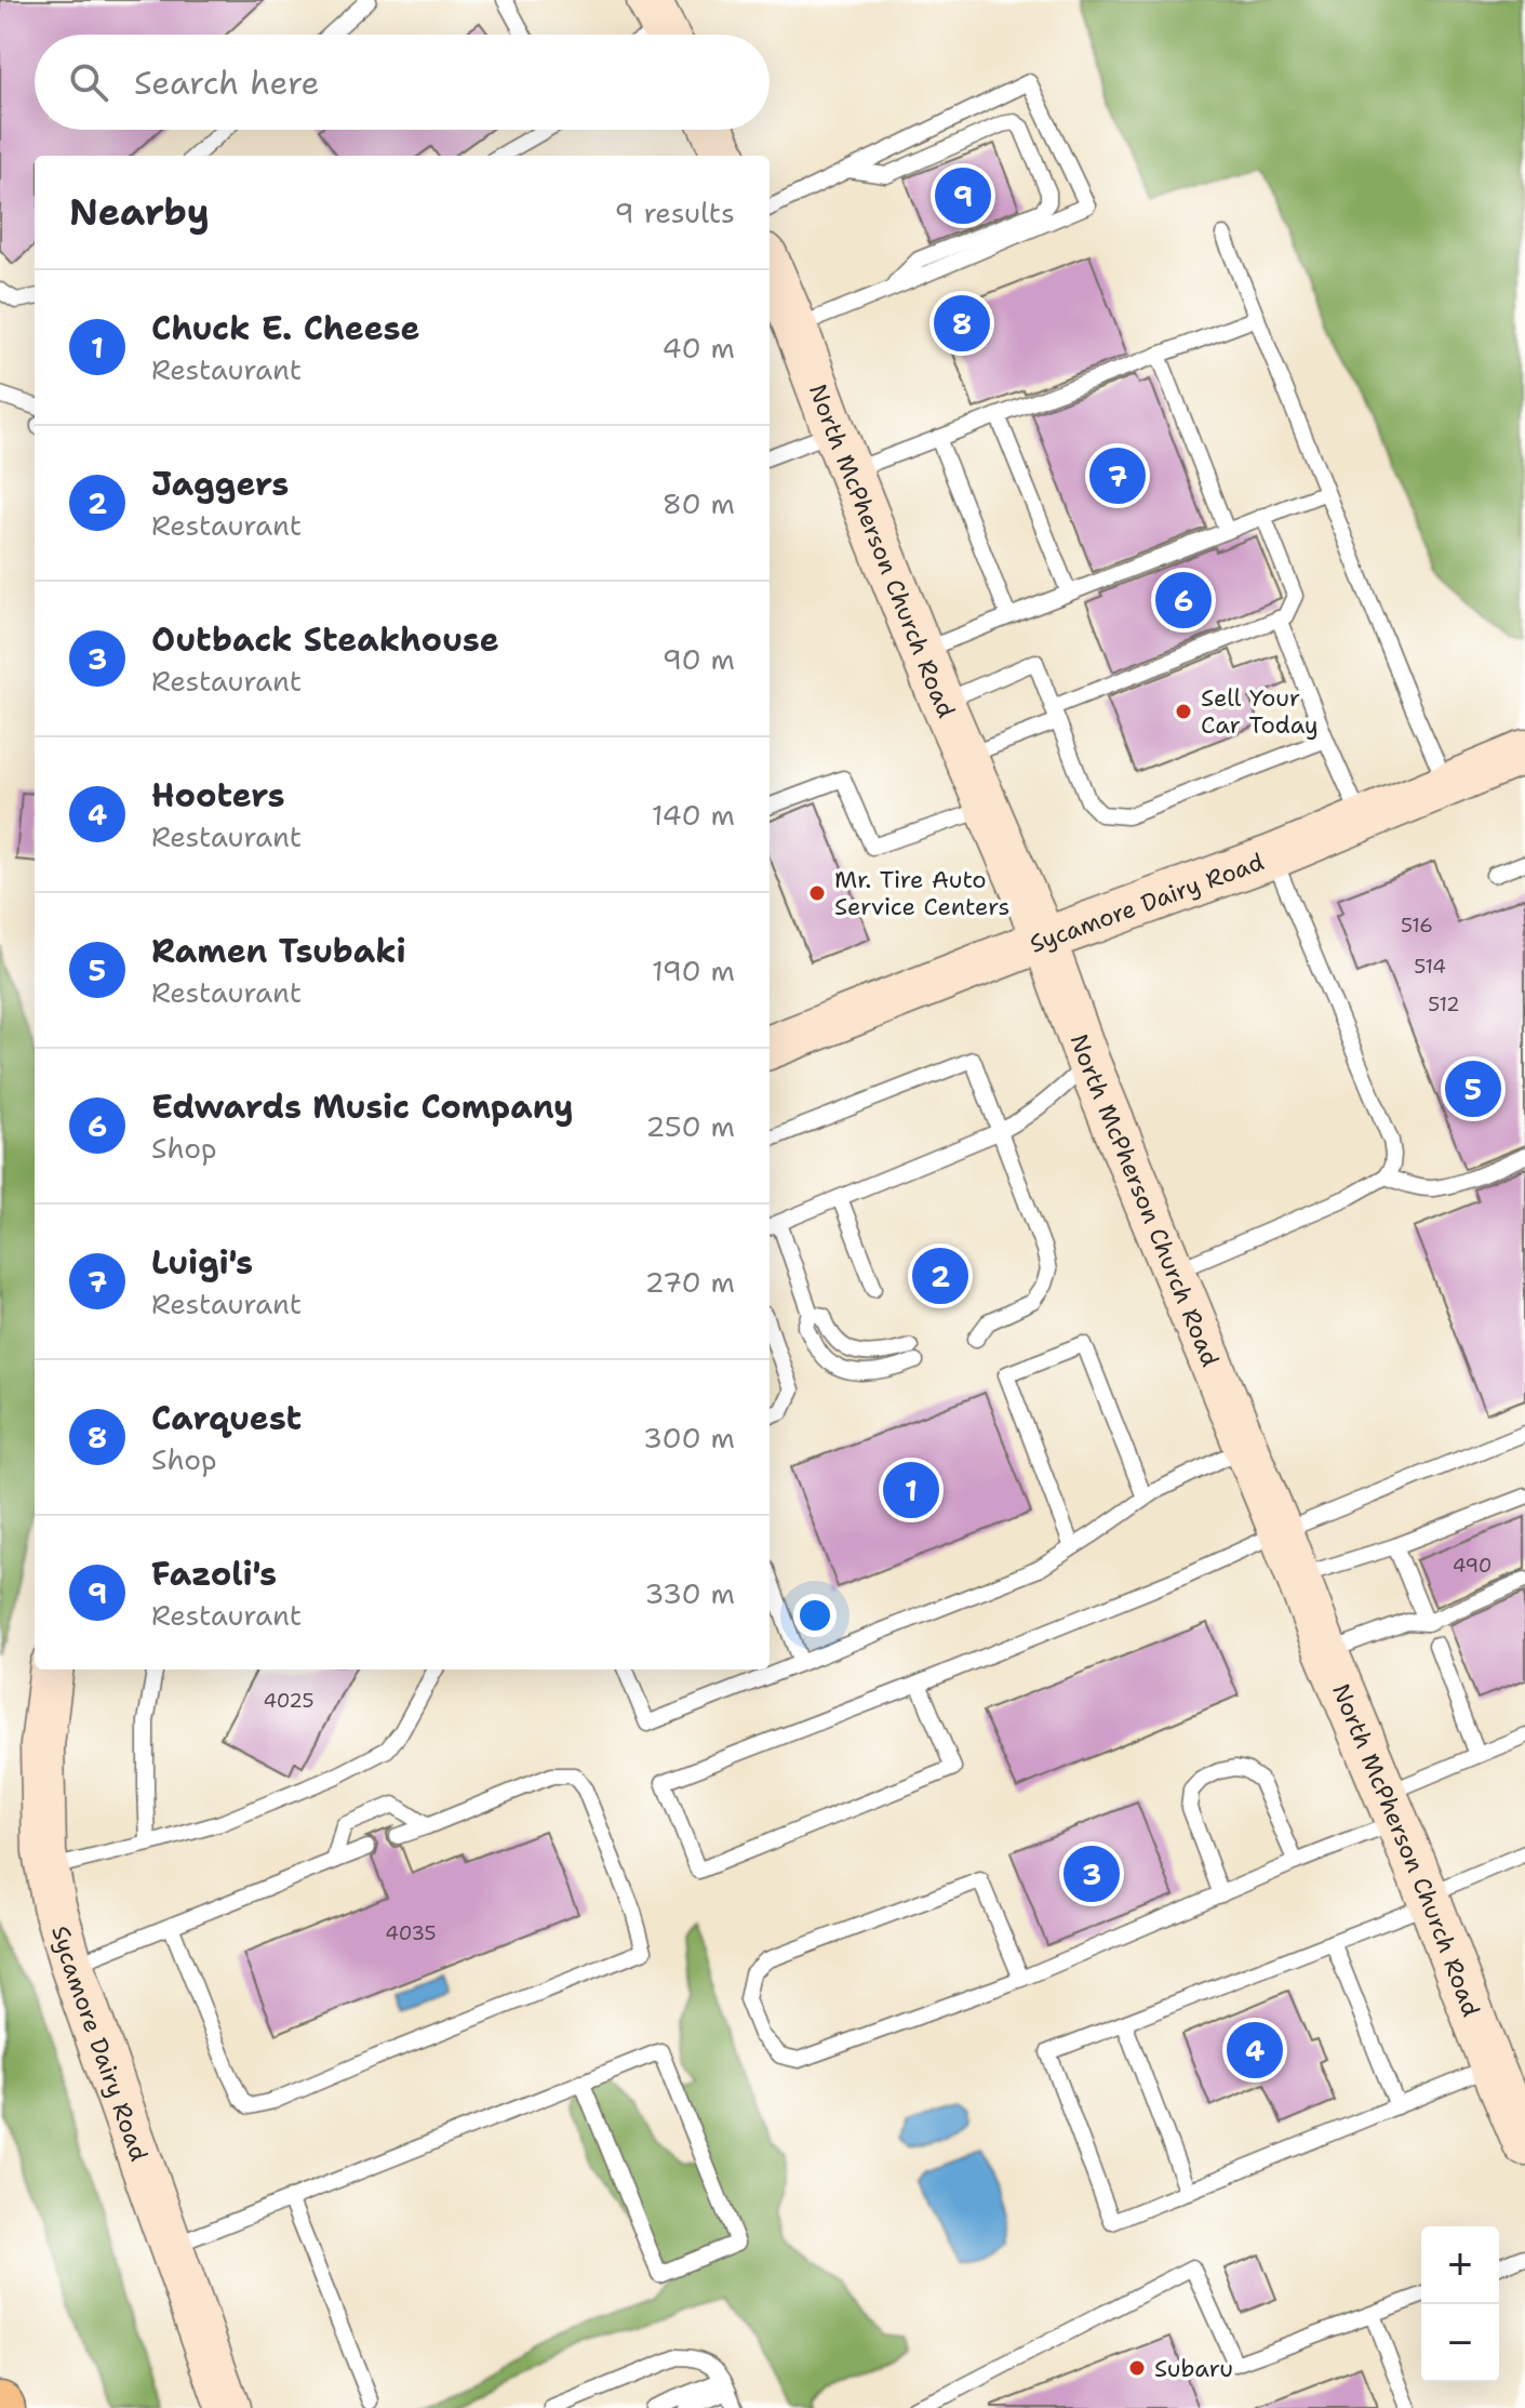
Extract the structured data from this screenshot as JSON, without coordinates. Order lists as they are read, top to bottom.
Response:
{
  "streets": {
    "main road": ["North McPherson Church Road", "Sycamore Dairy Road"]
  },
  "crossings": [
    ["North McPherson Church Road", "Sycamore Dairy Road"]
  ],
  "places": ["Sell Your Car Today", "Mr. Tire Auto Service Centers", "Subaru"],
  "house_numbers": [
    "516",
    "514",
    "512",
    "490",
    "4025",
    "4035"
  ],
  "page": {
    "search": "Search here",
    "heading": ["Nearby", "9 results"],
    "pins": [
      "9",
      "8",
      "7",
      "6",
      "5",
      "2",
      "1",
      "3",
      "4"
    ],
    "list": [
      {
        "mark": "1",
        "name": "Chuck E. Cheese",
        "note": "Restaurant",
        "value": "40 m"
      },
      {
        "mark": "2",
        "name": "Jaggers",
        "note": "Restaurant",
        "value": "80 m"
      },
      {
        "mark": "3",
        "name": "Outback Steakhouse",
        "note": "Restaurant",
        "value": "90 m"
      },
      {
        "mark": "4",
        "name": "Hooters",
        "note": "Restaurant",
        "value": "140 m"
      },
      {
        "mark": "5",
        "name": "Ramen Tsubaki",
        "note": "Restaurant",
        "value": "190 m"
      },
      {
        "mark": "6",
        "name": "Edwards Music Company",
        "note": "Shop",
        "value": "250 m"
      },
      {
        "mark": "7",
        "name": "Luigi's",
        "note": "Restaurant",
        "value": "270 m"
      },
      {
        "mark": "8",
        "name": "Carquest",
        "note": "Shop",
        "value": "300 m"
      },
      {
        "mark": "9",
        "name": "Fazoli's",
        "note": "Restaurant",
        "value": "330 m"
      }
    ],
    "map_buttons": ["+", "−"]
  }
}
